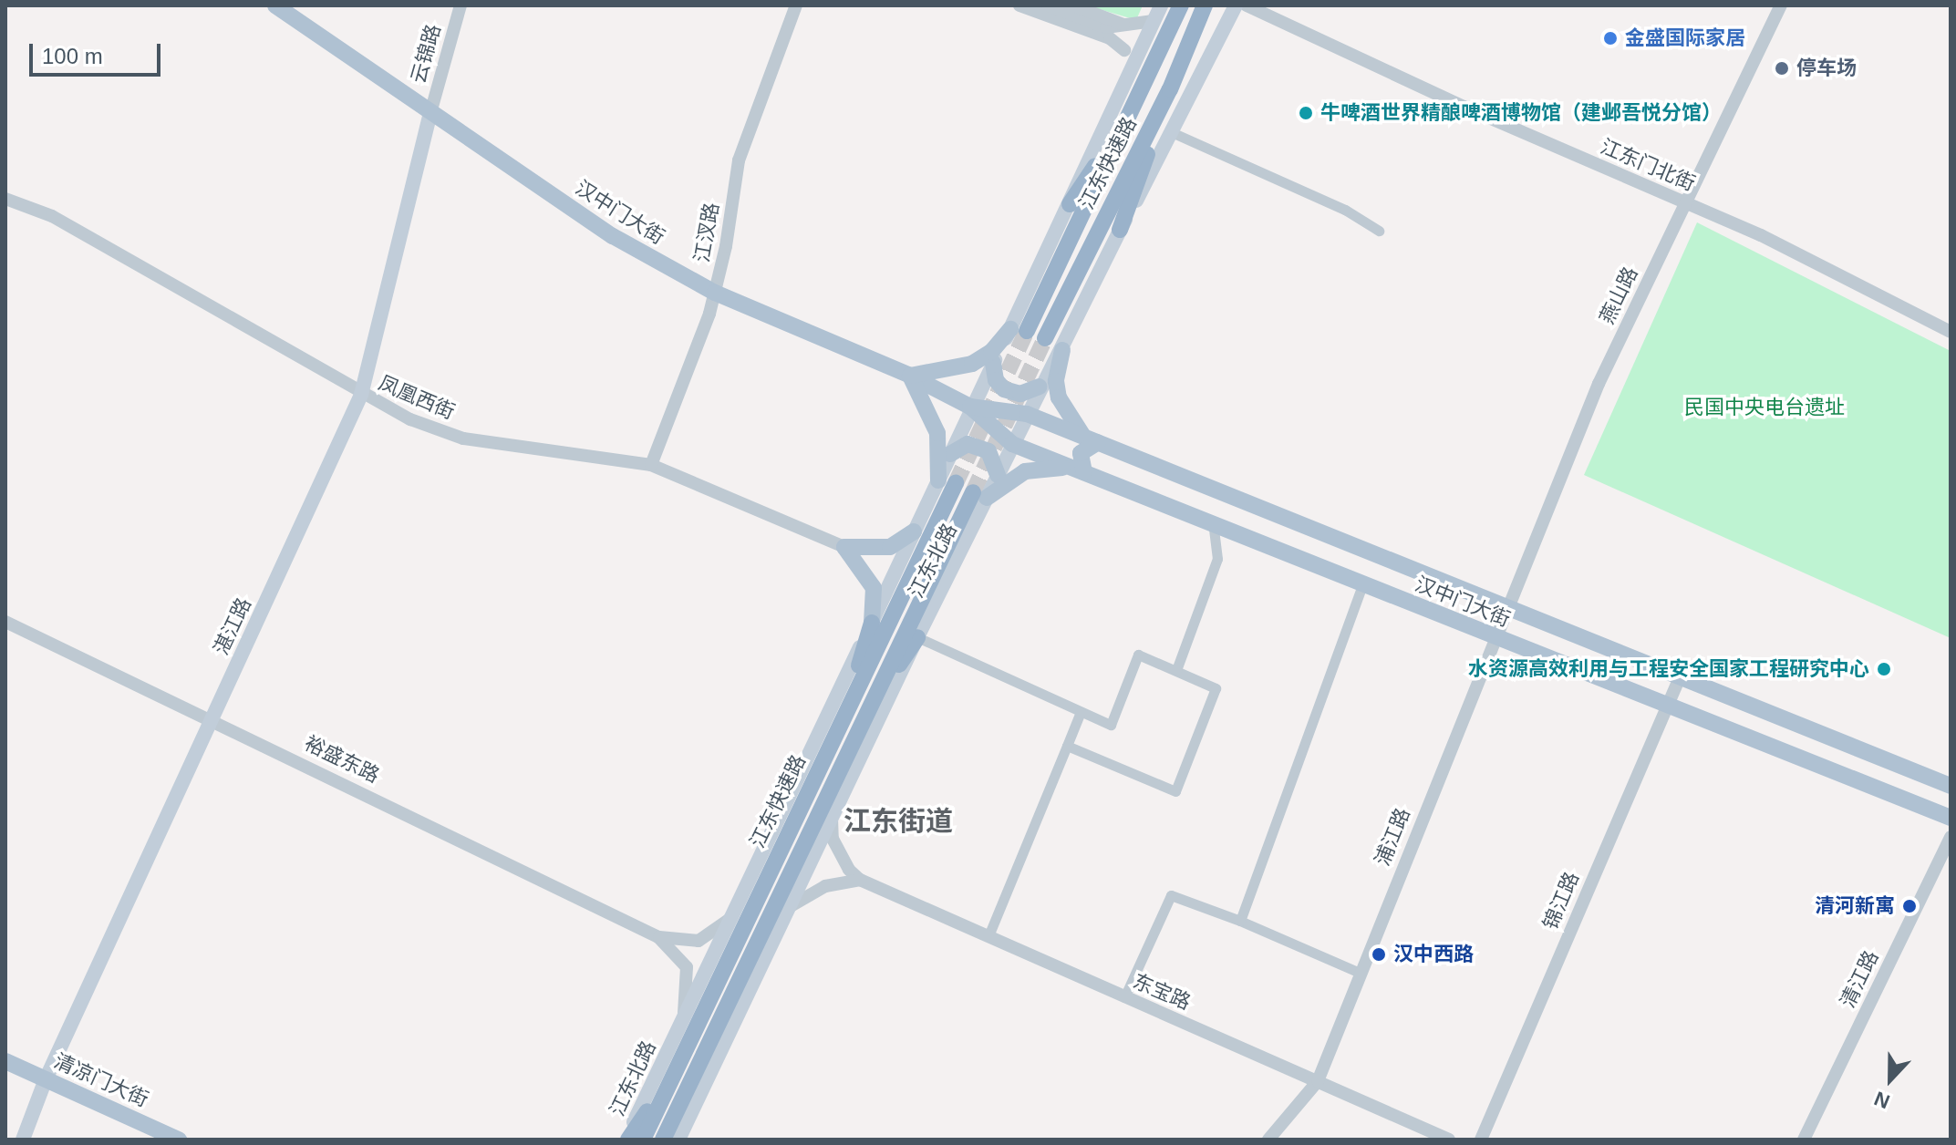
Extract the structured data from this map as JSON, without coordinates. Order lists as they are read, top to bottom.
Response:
{
  "streets": {
    "highway": ["江东快速路"],
    "main road": [
      "汉中门大街",
      "江东北路",
      "湛江路",
      "清凉门大街"
    ],
    "street": [
      "云锦路",
      "江东门北街",
      "江汊路",
      "燕山路",
      "凤凰西街",
      "裕盛东路",
      "浦江路",
      "锦江路",
      "清江路",
      "东宝路"
    ]
  },
  "crossings": [
    ["云锦路", "汉中门大街"],
    ["云锦路", "湛江路"],
    ["江东快速路", "江东北路"],
    ["江东门北街", "燕山路"],
    ["汉中门大街", "江汊路"],
    ["汉中门大街", "燕山路"],
    ["汉中门大街", "江东北路"],
    ["汉中门大街", "湛江路"],
    ["汉中门大街", "浦江路"],
    ["汉中门大街", "锦江路"],
    ["江汊路", "凤凰西街"],
    ["燕山路", "浦江路"],
    ["凤凰西街", "湛江路"],
    ["江东北路", "裕盛东路"],
    ["湛江路", "裕盛东路"],
    ["湛江路", "清凉门大街"],
    ["浦江路", "东宝路"]
  ],
  "districts": ["江东街道"],
  "parks": ["民国中央电台遗址"],
  "places": [
    "金盛国际家居",
    "停车场",
    "牛啤酒世界精酿啤酒博物馆（建邺吾悦分馆）",
    "水资源高效利用与工程安全国家工程研究中心",
    "清河新寓",
    "汉中西路"
  ],
  "scale_bar": "100 m",
  "north": "bottom"
}
